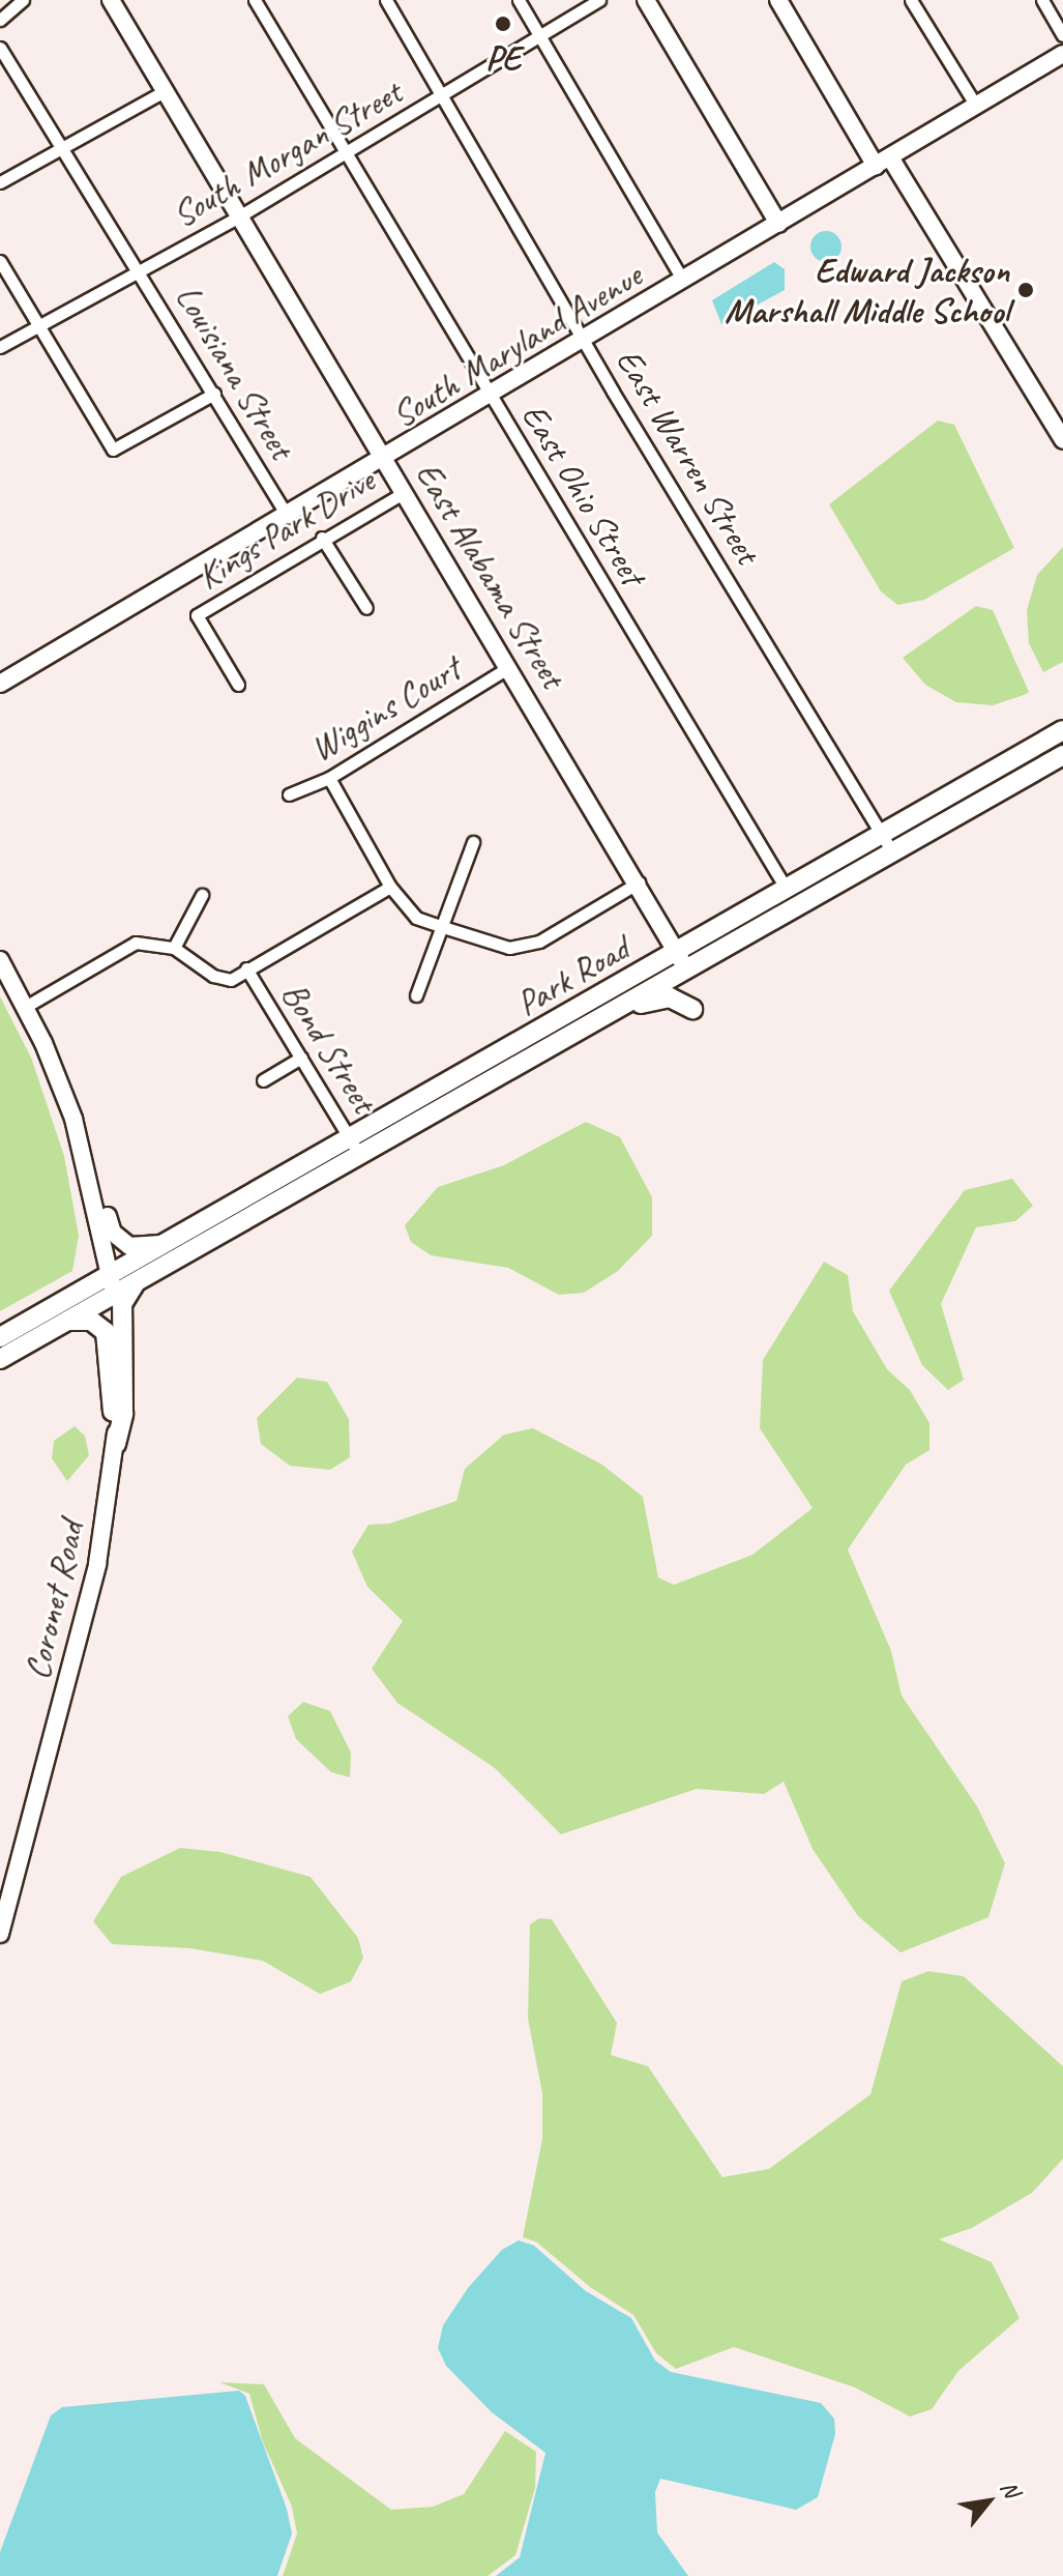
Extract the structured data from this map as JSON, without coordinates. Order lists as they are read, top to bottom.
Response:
{
  "streets": {
    "main road": ["Park Road"],
    "street": [
      "South Morgan Street",
      "South Maryland Avenue",
      "Louisiana Street",
      "East Warren Street",
      "East Ohio Street",
      "Kings Park Drive",
      "East Alabama Street",
      "Wiggins Court",
      "Bond Street",
      "Coronet Road"
    ]
  },
  "crossings": [
    ["South Morgan Street", "Louisiana Street"],
    ["South Morgan Street", "East Warren Street"],
    ["South Morgan Street", "East Ohio Street"],
    ["South Morgan Street", "East Alabama Street"],
    ["South Maryland Avenue", "Louisiana Street"],
    ["South Maryland Avenue", "East Warren Street"],
    ["South Maryland Avenue", "East Ohio Street"],
    ["South Maryland Avenue", "East Alabama Street"],
    ["East Warren Street", "Park Road"],
    ["East Ohio Street", "Park Road"],
    ["Kings Park Drive", "East Alabama Street"],
    ["East Alabama Street", "Wiggins Court"],
    ["East Alabama Street", "Park Road"],
    ["Park Road", "Bond Street"],
    ["Park Road", "Coronet Road"]
  ],
  "places": ["PE", "Edward Jackson Marshall Middle School"],
  "north": "top right"
}
